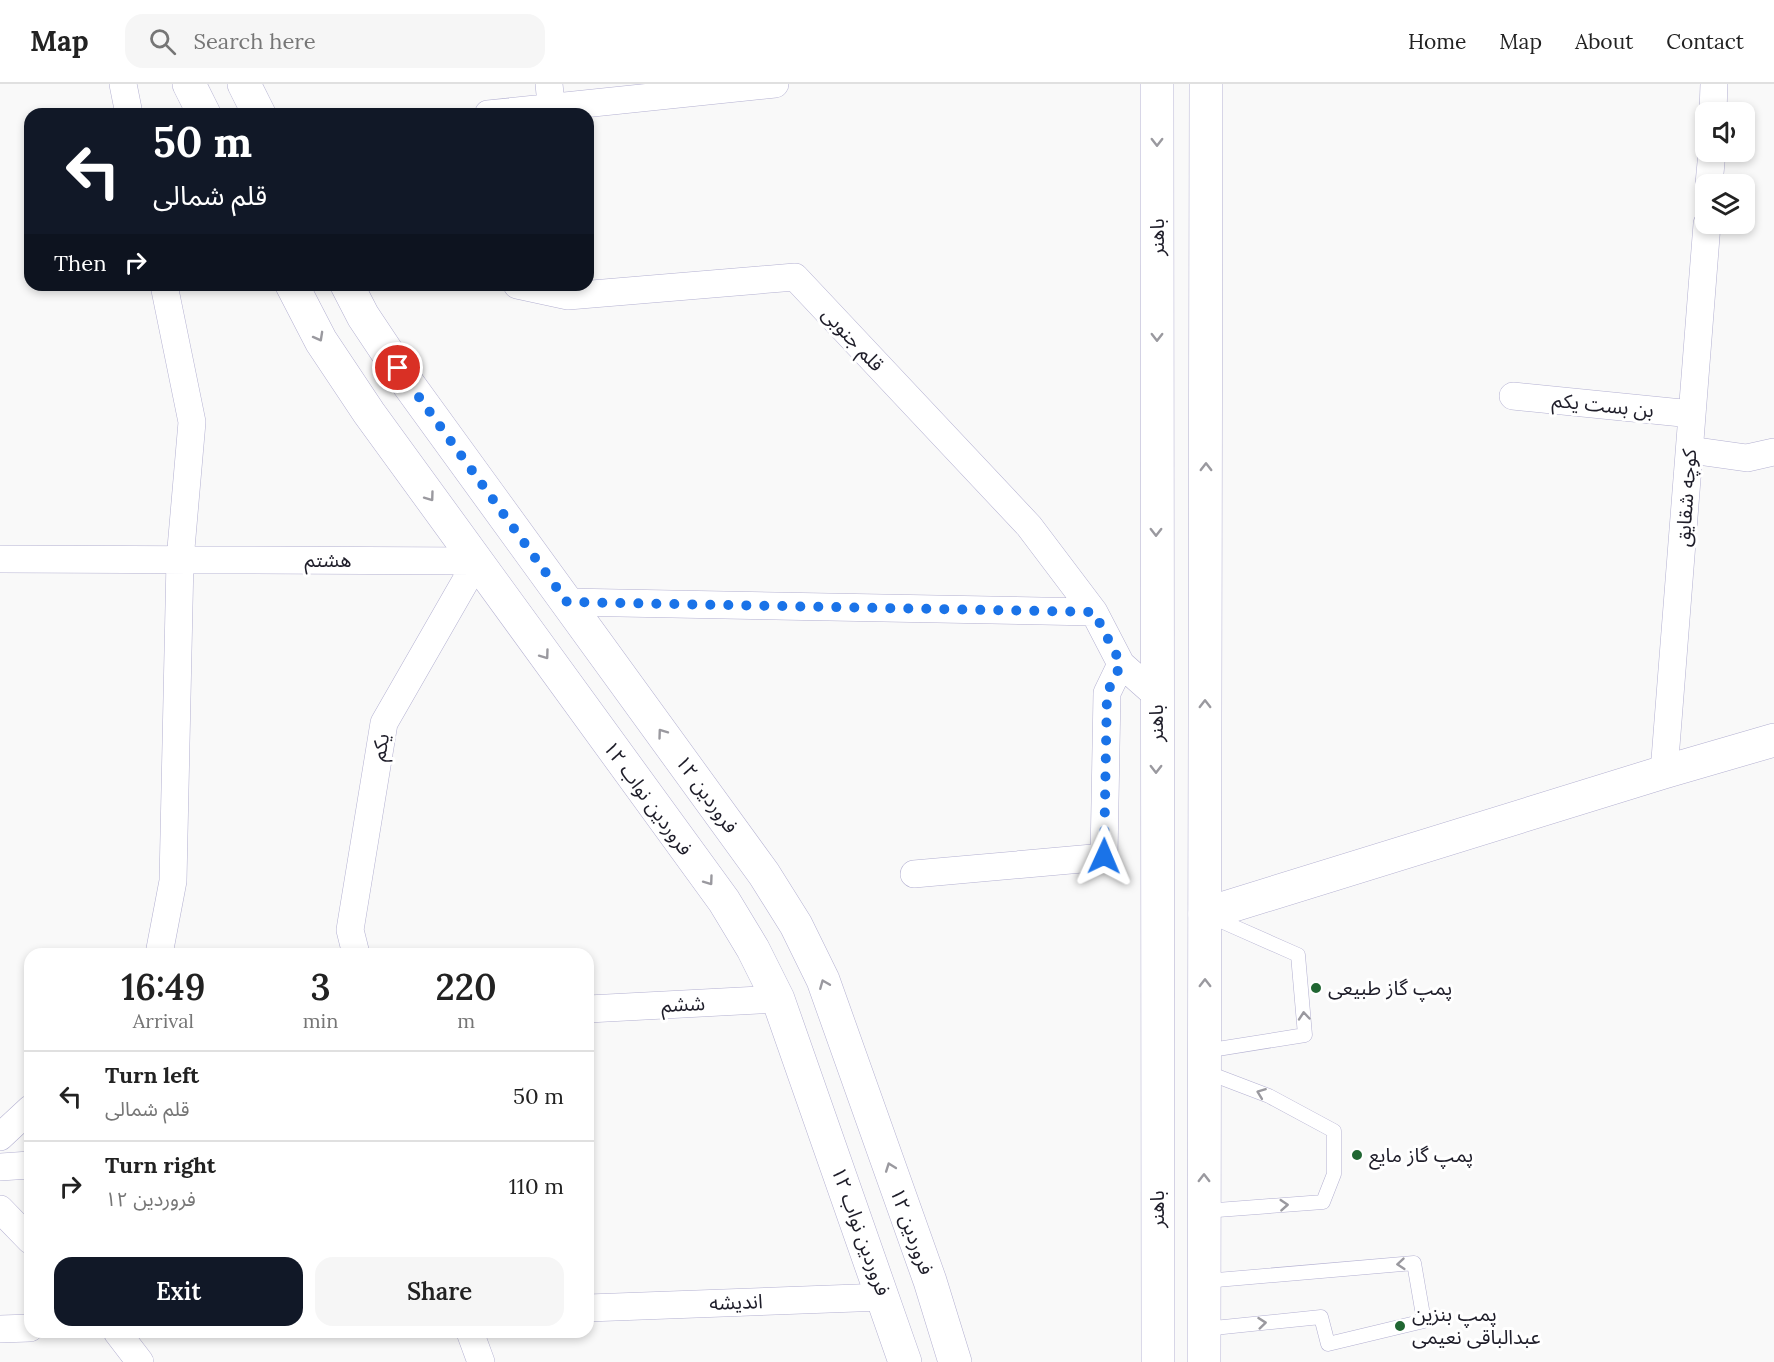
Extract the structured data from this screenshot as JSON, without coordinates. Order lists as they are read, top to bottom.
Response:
{
  "streets": {
    "main road": ["باهنر", "۱۲ فروردین", "۱۲ فروردین نواب"],
    "street": [
      "قلم جنوبی",
      "بن بست یکم",
      "کوچه شقایق",
      "هشتم",
      "یکم",
      "ششم",
      "اندیشه"
    ]
  },
  "crossings": [
    ["بن بست یکم", "کوچه شقایق"],
    ["هشتم", "یکم"],
    ["هشتم", "۱۲ فروردین نواب"],
    ["یکم", "۱۲ فروردین نواب"],
    ["۱۲ فروردین نواب", "ششم"],
    ["۱۲ فروردین نواب", "اندیشه"]
  ],
  "one_way": ["۱۲ فروردین", "۱۲ فروردین نواب"],
  "places": ["پمپ گاز طبیعی", "پمپ گاز مایع", "پمپ بنزین عبدالباقی نعیمی"],
  "page": {
    "header": "Map",
    "search": "Search here",
    "nav": [
      "Home",
      "Map",
      "About",
      "Contact"
    ],
    "turn": ["50 m", "قلم شمالی"],
    "then": "Then",
    "eta": [
      "16:49",
      "Arrival",
      "3",
      "min",
      "220",
      "m"
    ],
    "list": [
      {
        "name": "Turn left",
        "note": "قلم شمالی",
        "value": "50 m"
      },
      {
        "name": "Turn right",
        "note": "۱۲ فروردین",
        "value": "110 m"
      }
    ],
    "buttons": ["Exit", "Share"]
  }
}
